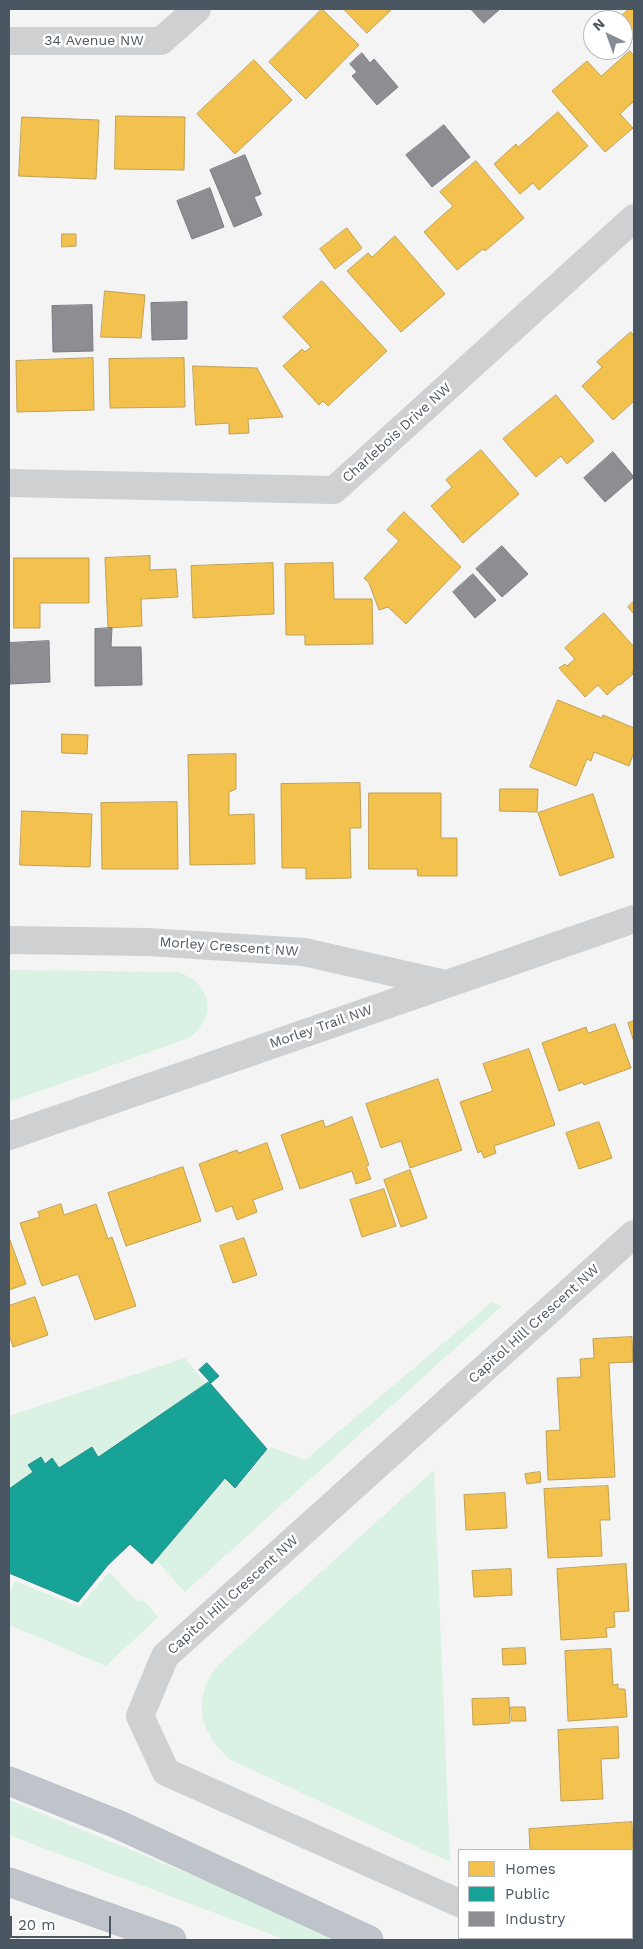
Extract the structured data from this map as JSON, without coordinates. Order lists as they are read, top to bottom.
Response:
{
  "streets": {
    "street": [
      "34 Avenue NW",
      "Charlebois Drive NW",
      "Morley Crescent NW",
      "Morley Trail NW",
      "Capitol Hill Crescent NW"
    ]
  },
  "crossings": [
    ["Morley Crescent NW", "Morley Trail NW"]
  ],
  "legend": ["Homes", "Public", "Industry"],
  "scale_bar": "20 m",
  "north": "top left"
}
